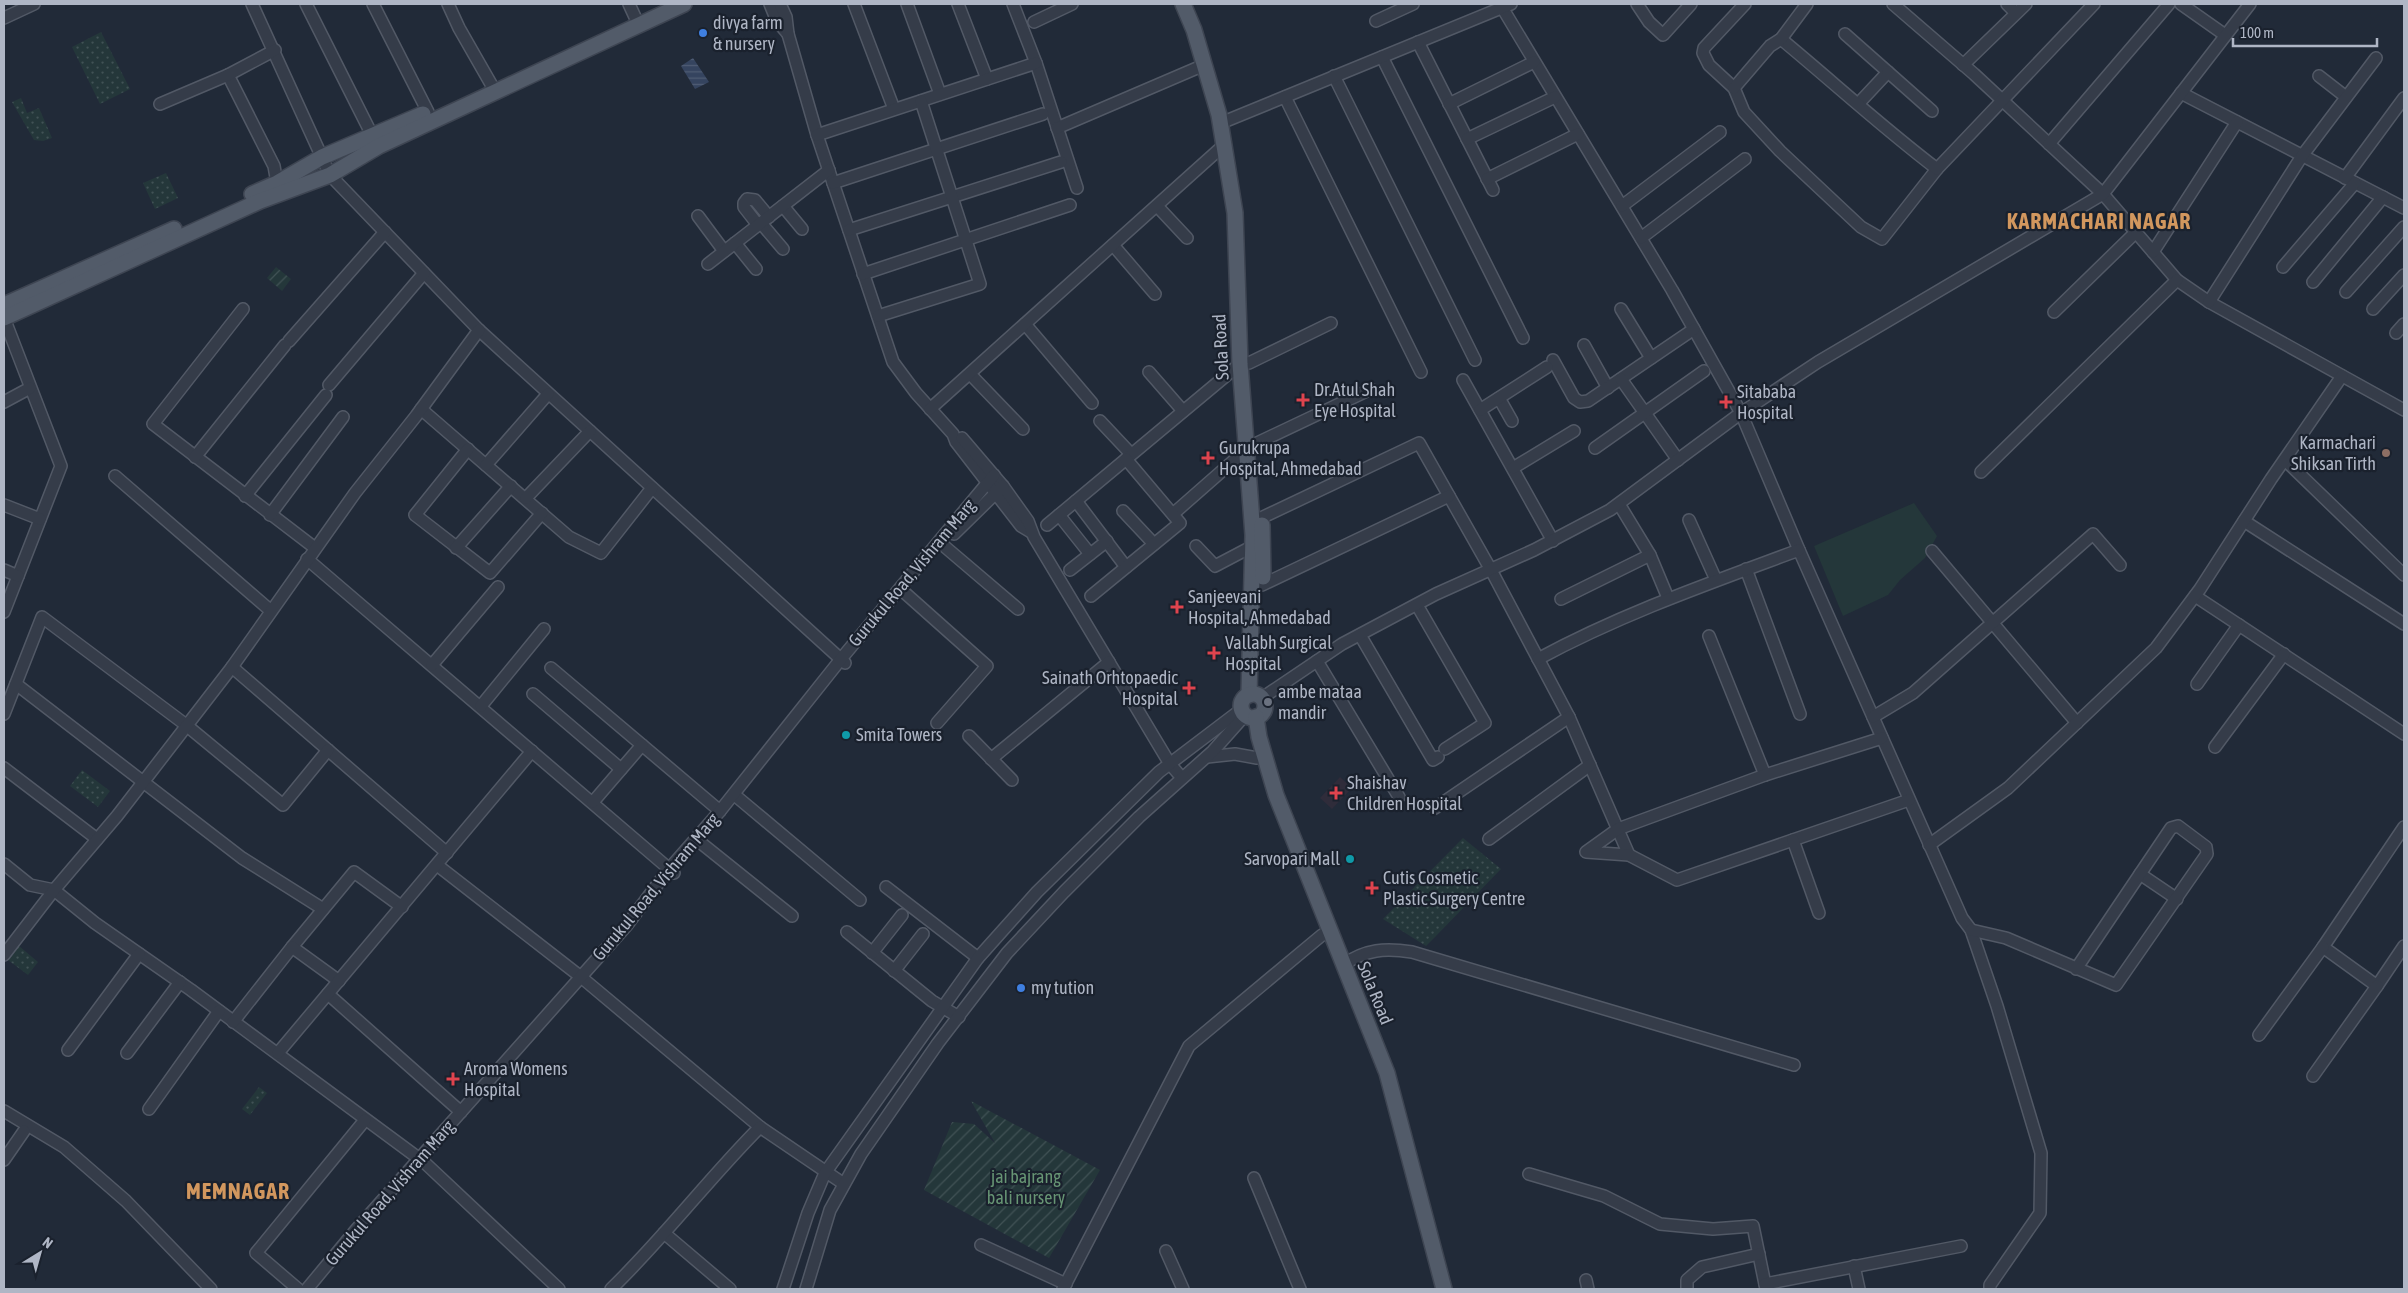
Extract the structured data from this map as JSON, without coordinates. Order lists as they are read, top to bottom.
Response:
{
  "streets": {
    "main road": ["Sola Road"],
    "street": ["Gurukul Road, Vishram Marg"]
  },
  "districts": ["KARMACHARI NAGAR", "MEMNAGAR"],
  "parks": ["jai bajrang bali nursery"],
  "places": {
    "other": [
      "divya farm & nursery",
      "Karmachari Shiksan Tirth",
      "ambe mataa mandir",
      "Smita Towers",
      "Sarvopari Mall",
      "my tution"
    ],
    "health": [
      "Dr.Atul Shah Eye Hospital",
      "Sitababa Hospital",
      "Gurukrupa Hospital, Ahmedabad",
      "Sanjeevani Hospital, Ahmedabad",
      "Vallabh Surgical Hospital",
      "Sainath Orhtopaedic Hospital",
      "Shaishav Children Hospital",
      "Cutis Cosmetic Plastic Surgery Centre",
      "Aroma Womens Hospital"
    ]
  },
  "scale_bar": "100 m",
  "north": "top right"
}
